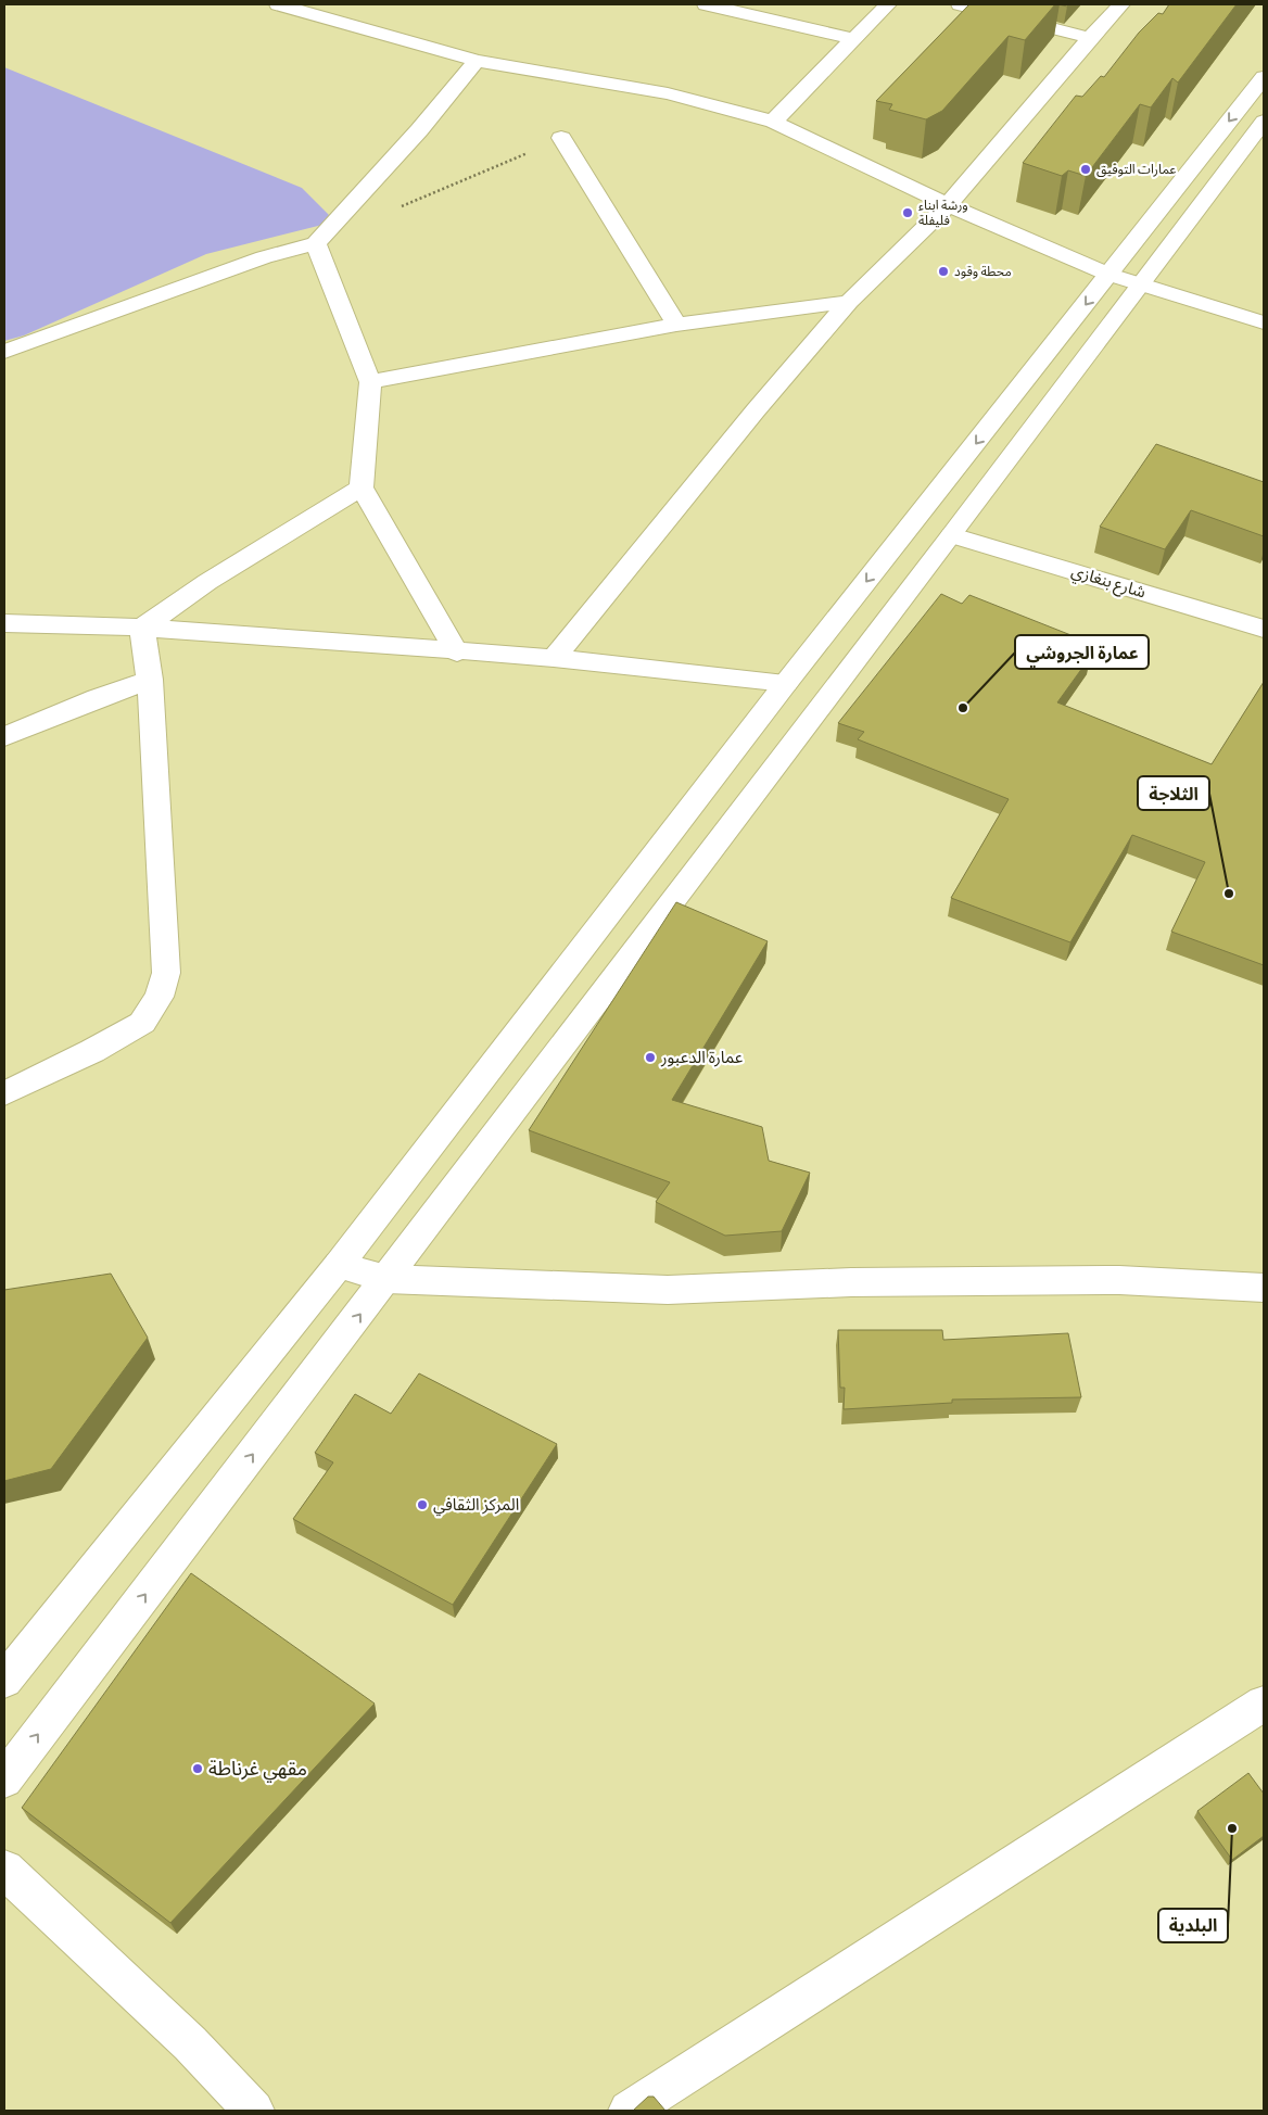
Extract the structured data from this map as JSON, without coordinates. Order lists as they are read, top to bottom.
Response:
{
  "streets": {
    "main road": ["شارع بنغازي"]
  },
  "places": [
    "عمارات التوفيق",
    "ورشة ابناء فليفلة",
    "محطة وقود",
    "عمارة الجروشي",
    "الثلاجة",
    "عمارة الدعبور",
    "المركز الثقافي",
    "مقهي غرناطة",
    "البلدية"
  ]
}
